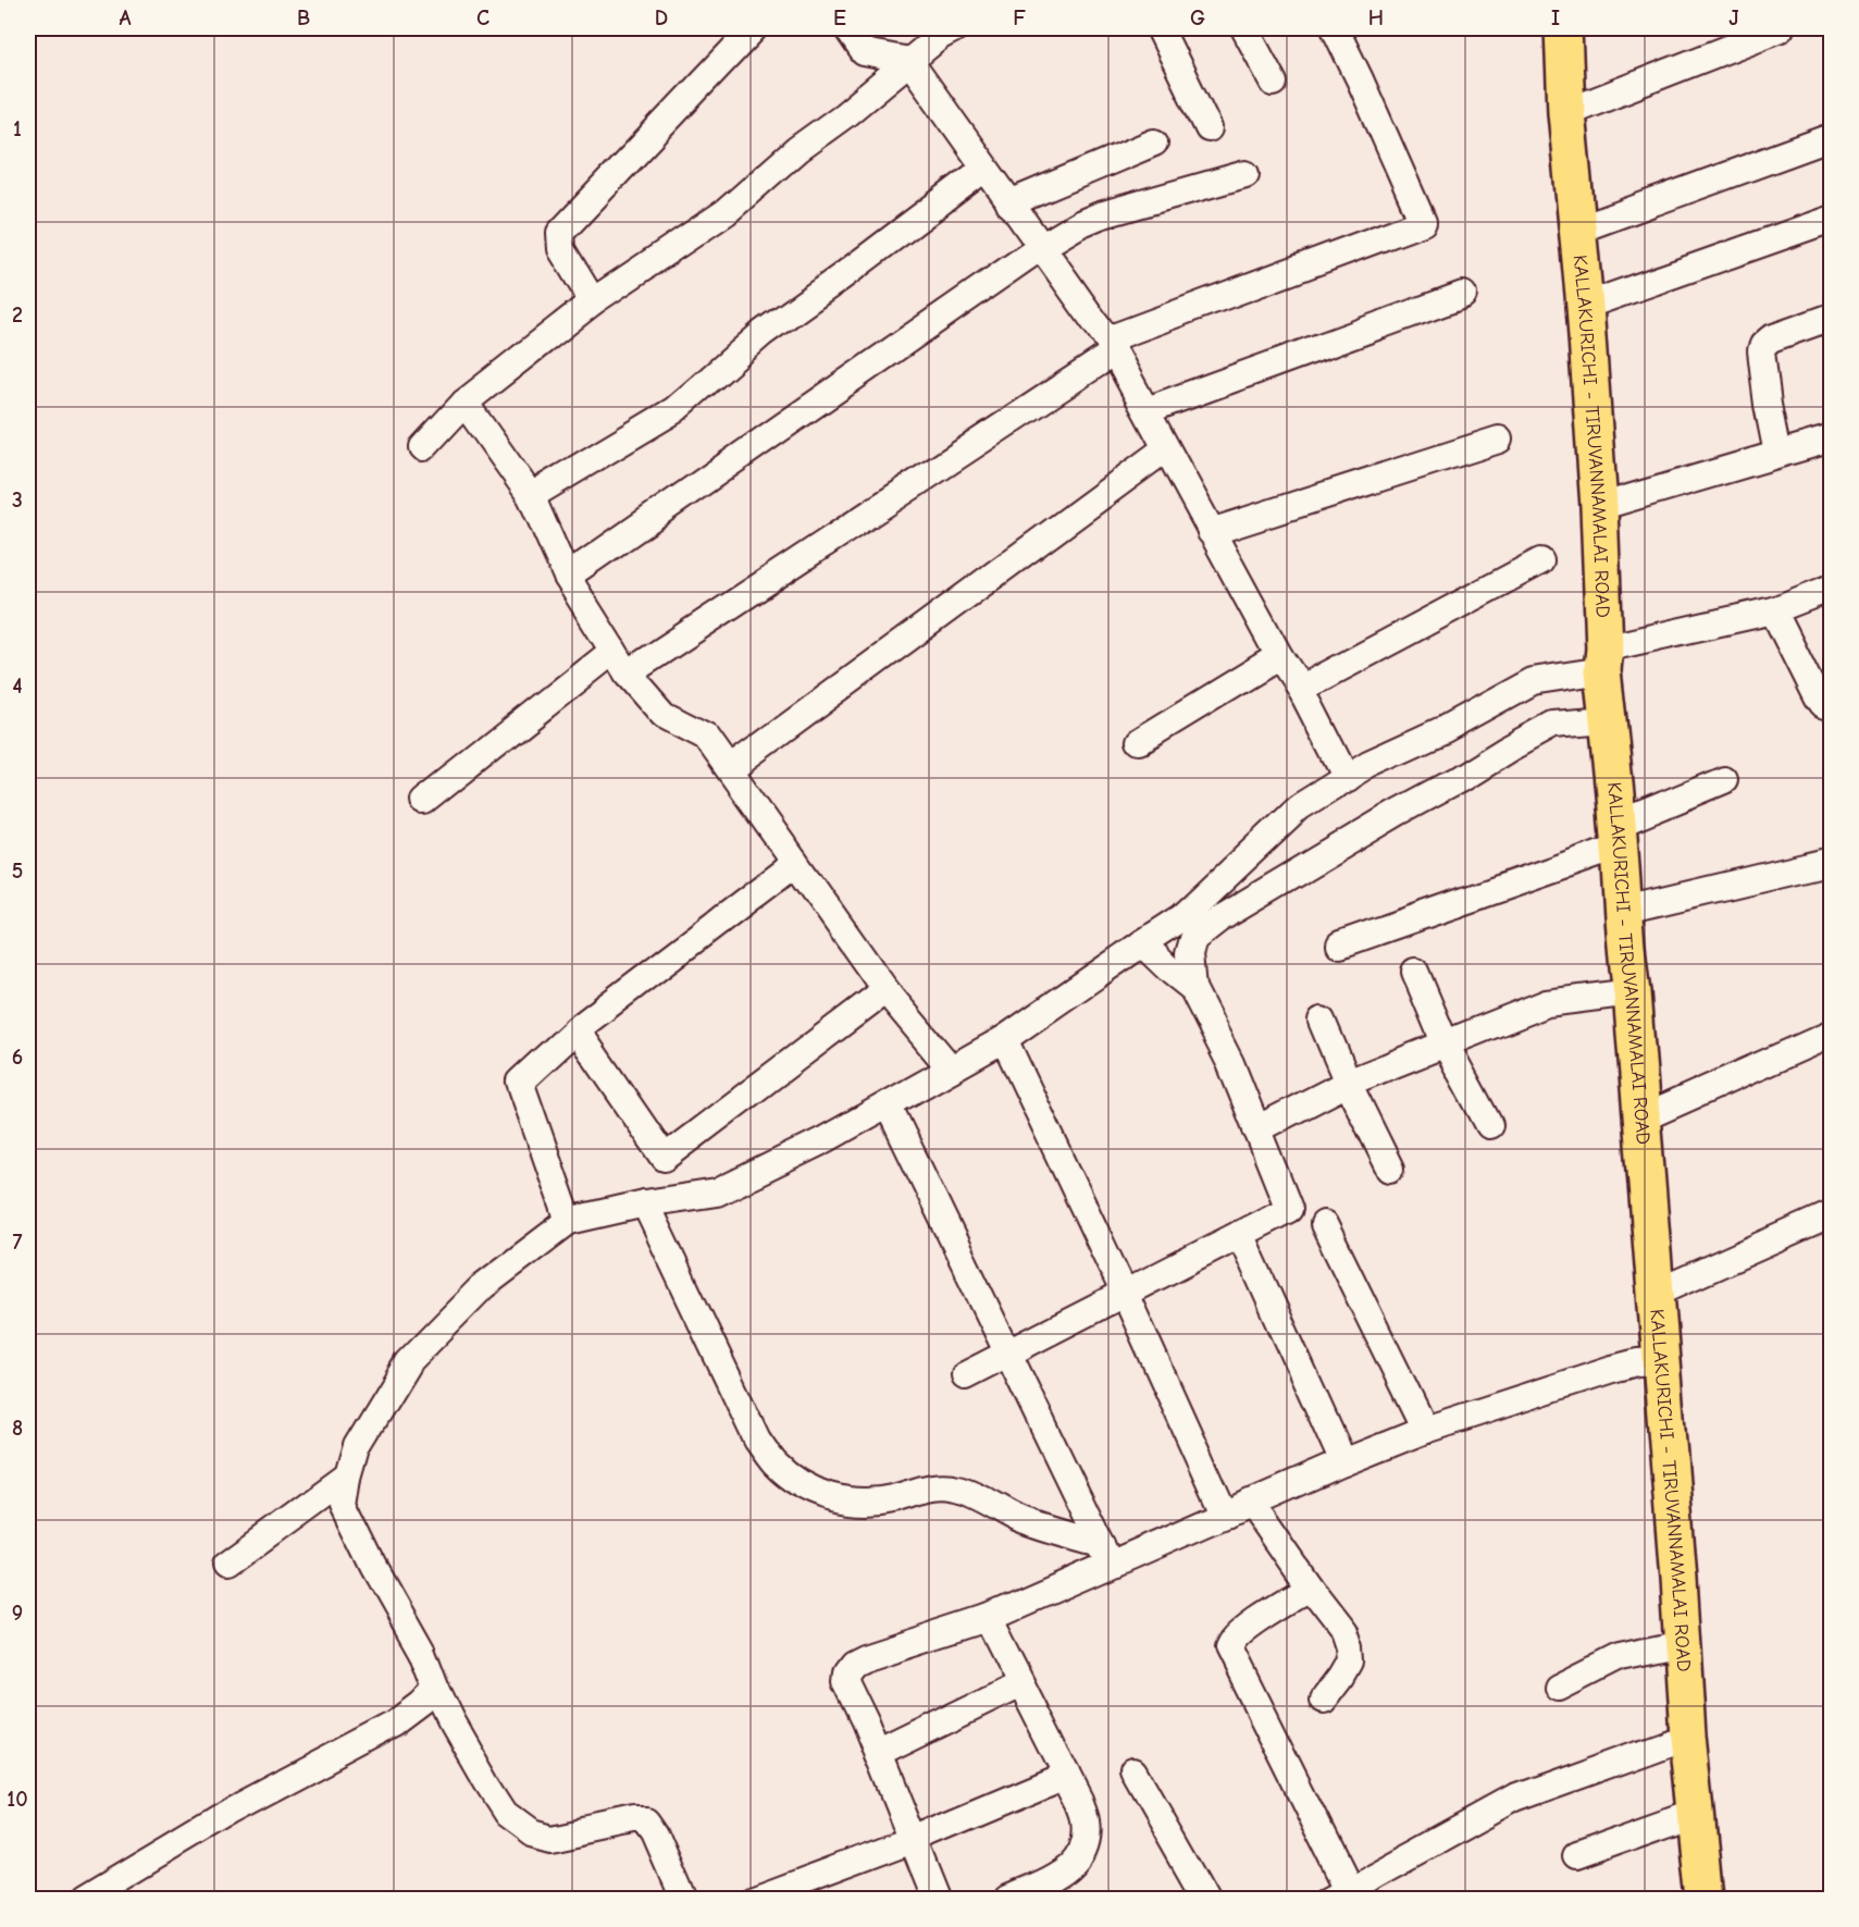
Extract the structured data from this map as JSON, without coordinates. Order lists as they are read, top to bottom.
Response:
{
  "streets": {
    "highway": ["KALLAKURICHI - TIRUVANNAMALAI ROAD"]
  },
  "grid": {
    "columns": [
      "A",
      "B",
      "C",
      "D",
      "E",
      "F",
      "G",
      "H",
      "I",
      "J"
    ],
    "rows": [
      "1",
      "2",
      "3",
      "4",
      "5",
      "6",
      "7",
      "8",
      "9",
      "10"
    ]
  }
}
